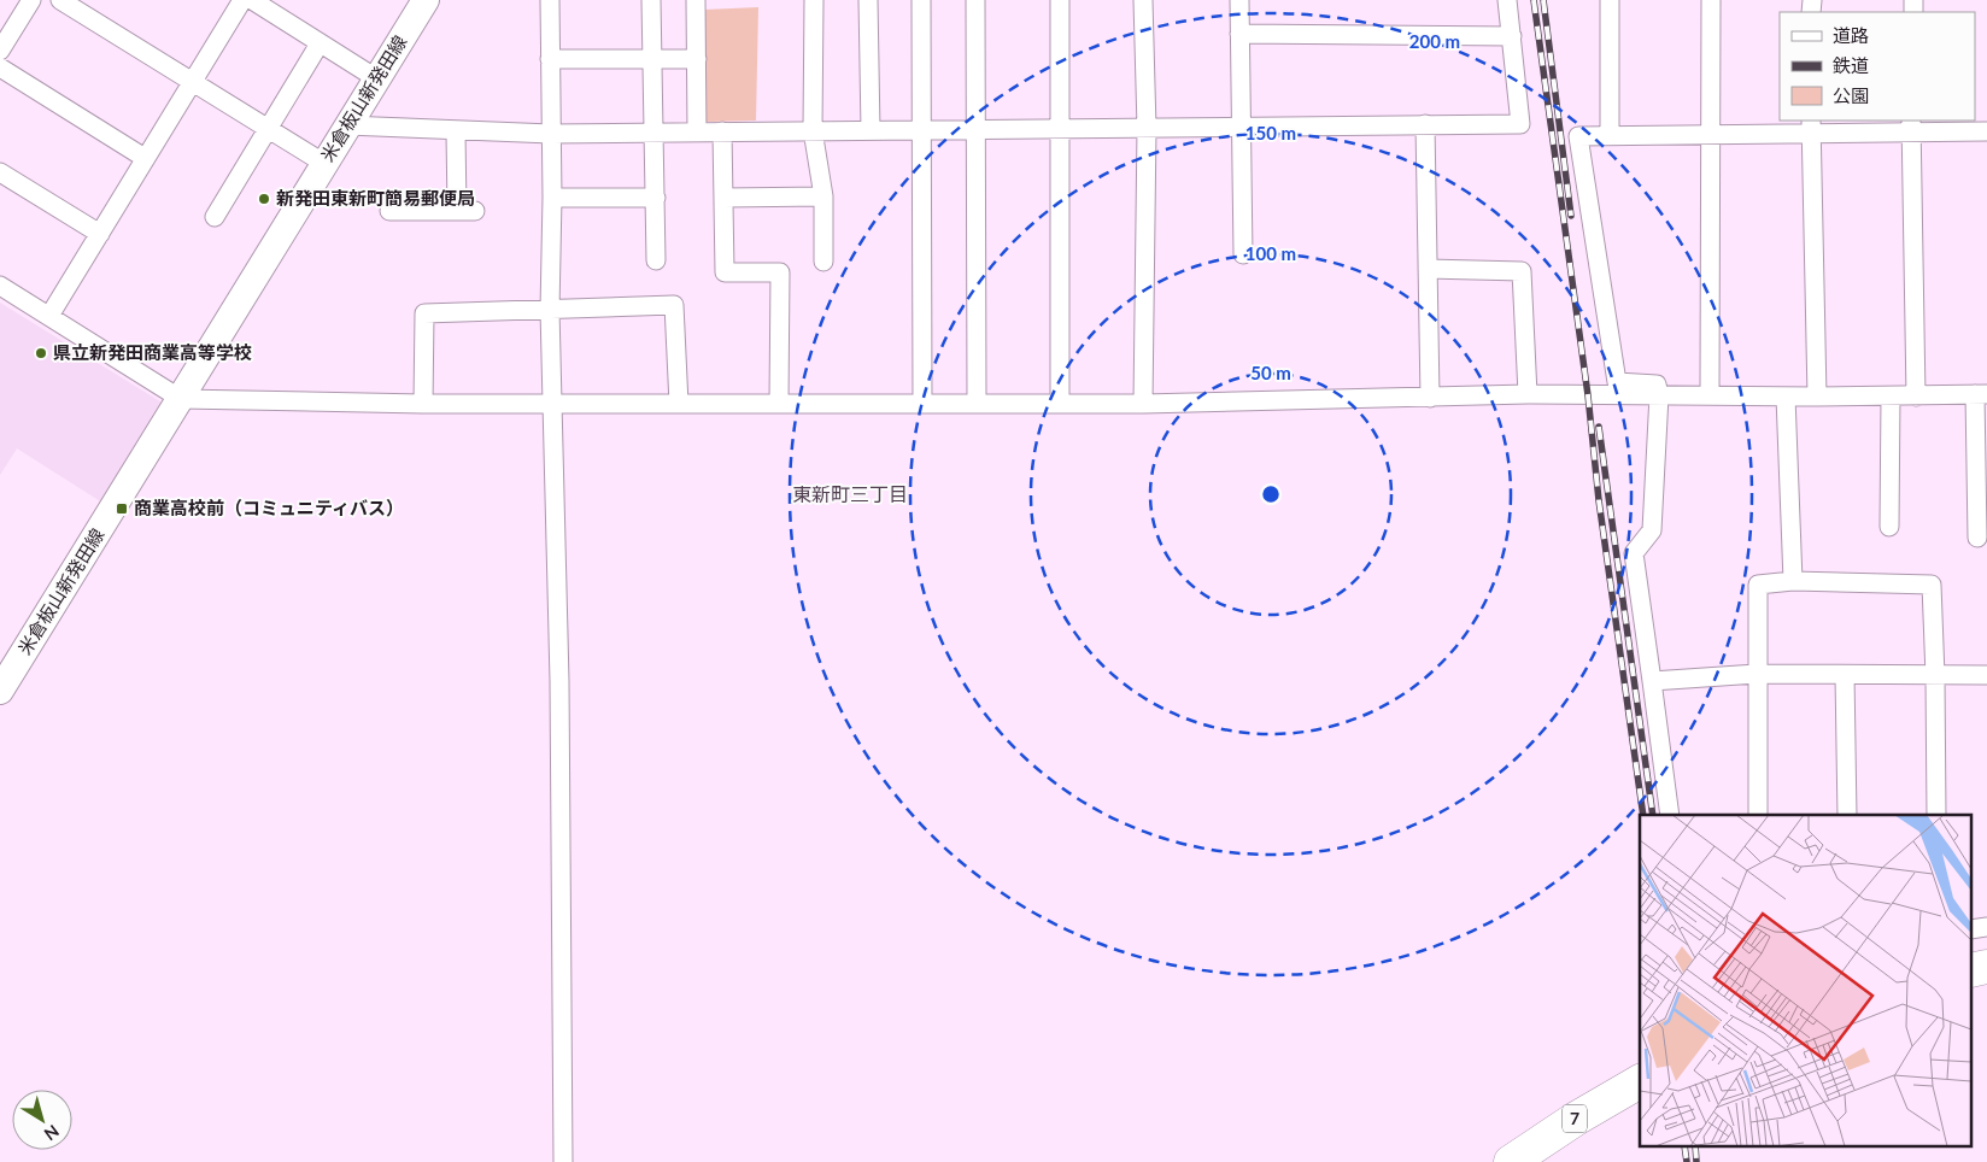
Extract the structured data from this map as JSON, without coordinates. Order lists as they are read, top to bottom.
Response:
{
  "streets": {
    "highway": ["7"],
    "main road": ["米倉板山新発田線"]
  },
  "districts": ["東新町三丁目"],
  "places": {
    "other": ["新発田東新町簡易郵便局", "県立新発田商業高等学校"],
    "transit": ["商業高校前（コミュニティバス）"]
  },
  "legend": ["道路", "鉄道", "公園"],
  "north": "bottom right",
  "rings": [
    "200 m",
    "150 m",
    "100 m",
    "50 m"
  ]
}
